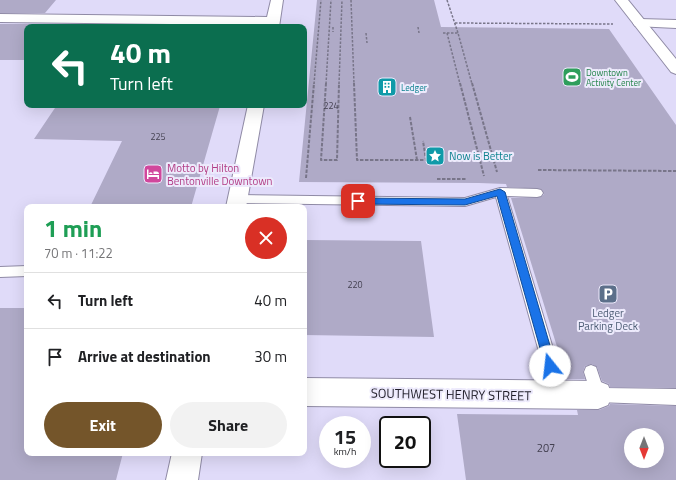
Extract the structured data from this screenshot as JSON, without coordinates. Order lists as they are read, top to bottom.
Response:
{
  "streets": {
    "street": ["SOUTHWEST HENRY STREET"]
  },
  "places": {
    "sports": ["Downtown Activity Center"],
    "building": ["Ledger"],
    "place": ["Now is Better"],
    "hotel": ["Motto by Hilton Bentonville Downtown"],
    "parking": ["Ledger Parking Deck"]
  },
  "house_numbers": [
    "224",
    "225",
    "220",
    "207"
  ],
  "north": "bottom",
  "page": {
    "turn": ["40 m", "Turn left"],
    "heading": ["1 min", "70 m · 11:22"],
    "list": [
      {
        "name": "Turn left",
        "value": "40 m"
      },
      {
        "name": "Arrive at destination",
        "value": "30 m"
      }
    ],
    "buttons": ["Exit", "Share"],
    "speed": "15 km/h",
    "limit": "20"
  }
}
